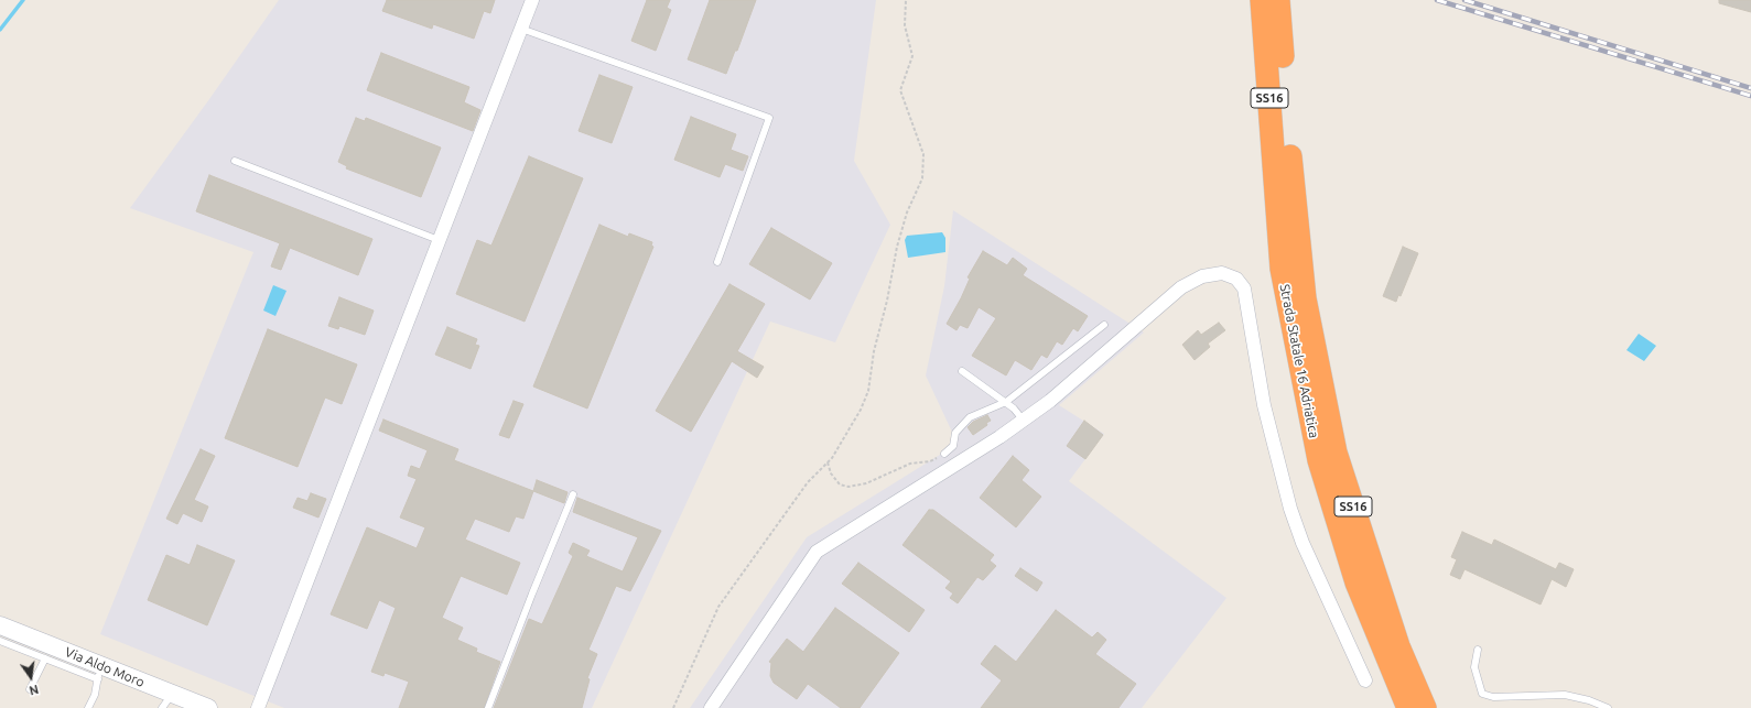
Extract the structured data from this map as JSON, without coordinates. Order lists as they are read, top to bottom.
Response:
{
  "streets": {
    "highway": ["SS16", "Strada Statale 16 Adriatica"],
    "main road": ["Via Aldo Moro"]
  },
  "north": "bottom"
}
